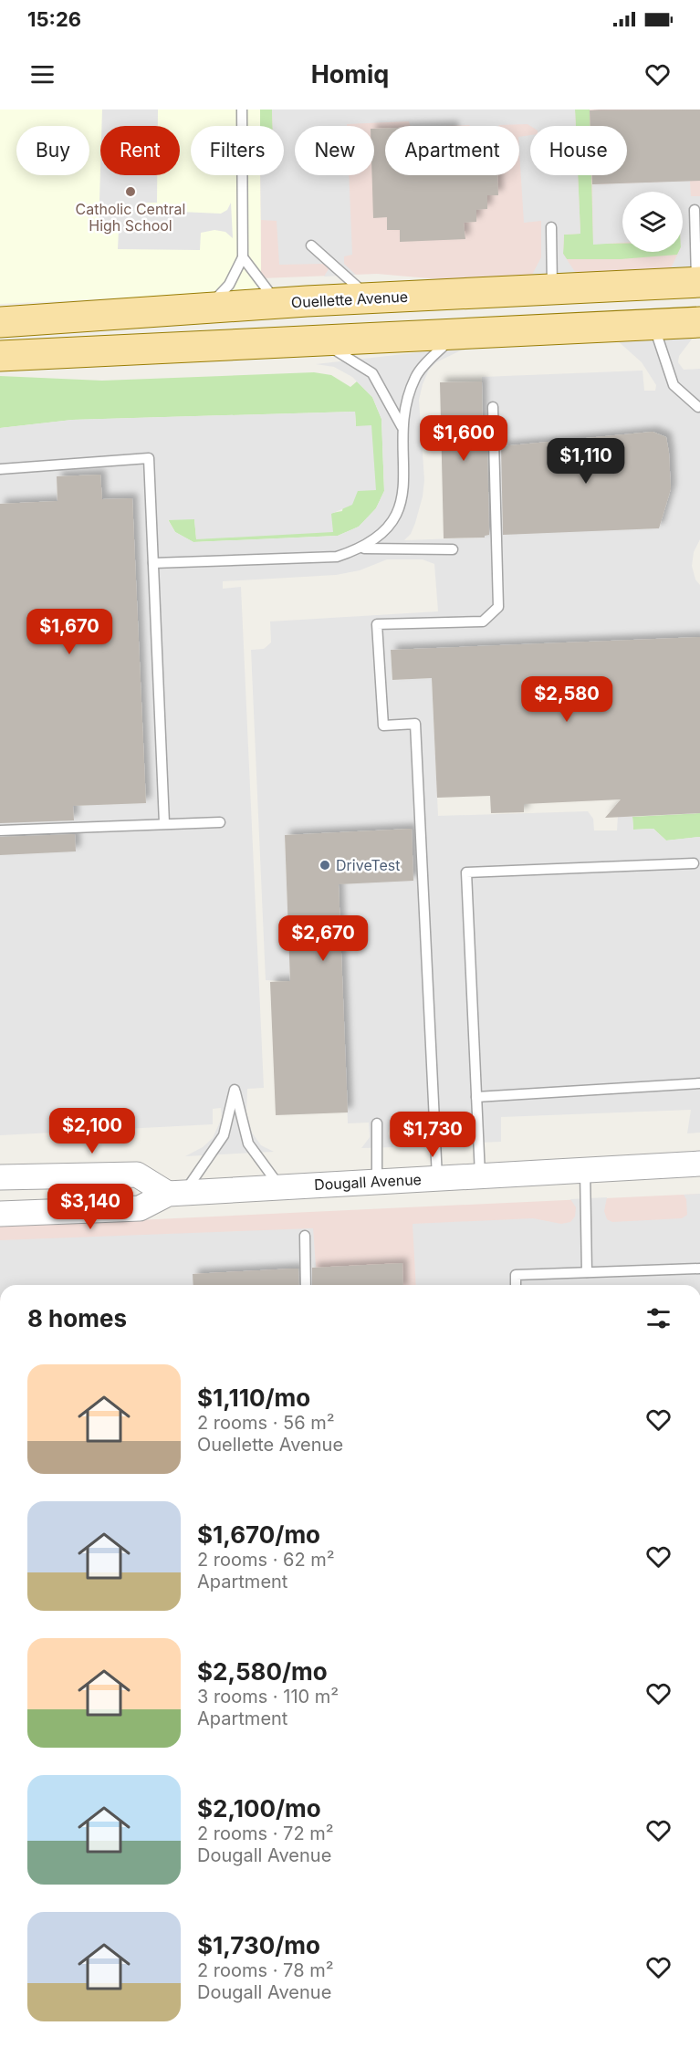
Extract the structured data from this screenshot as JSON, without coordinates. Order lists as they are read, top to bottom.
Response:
{
  "streets": {
    "main road": ["Ouellette Avenue"],
    "street": ["Dougall Avenue"]
  },
  "places": ["Catholic Central High School", "DriveTest"],
  "page": {
    "status": "15:26",
    "header": "Homiq",
    "chip": [
      "Buy",
      "Rent",
      "Filters",
      "New",
      "Apartment",
      "House"
    ],
    "price": [
      "$1,600",
      "$1,110",
      "$1,670",
      "$2,580",
      "$2,670",
      "$2,100",
      "$1,730",
      "$3,140"
    ],
    "heading": "8 homes",
    "list": [
      {
        "name": "$1,110/mo",
        "note": "2 rooms · 56 m² · Ouellette Avenue"
      },
      {
        "name": "$1,670/mo",
        "note": "2 rooms · 62 m² · Apartment"
      },
      {
        "name": "$2,580/mo",
        "note": "3 rooms · 110 m² · Apartment"
      },
      {
        "name": "$2,100/mo",
        "note": "2 rooms · 72 m² · Dougall Avenue"
      },
      {
        "name": "$1,730/mo",
        "note": "2 rooms · 78 m² · Dougall Avenue"
      }
    ]
  }
}
